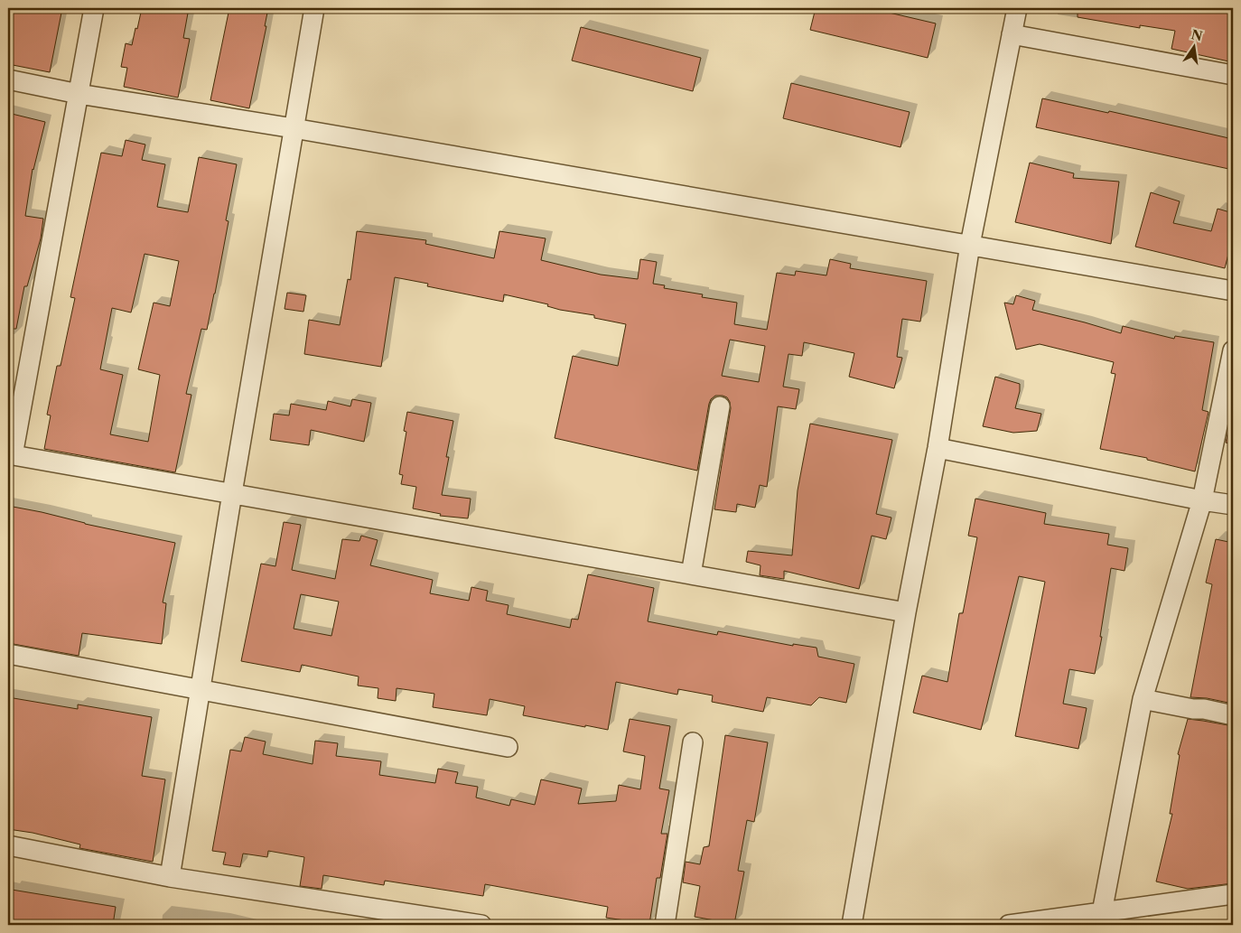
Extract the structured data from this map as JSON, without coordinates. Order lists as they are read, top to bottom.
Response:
{
  "north": "top"
}
